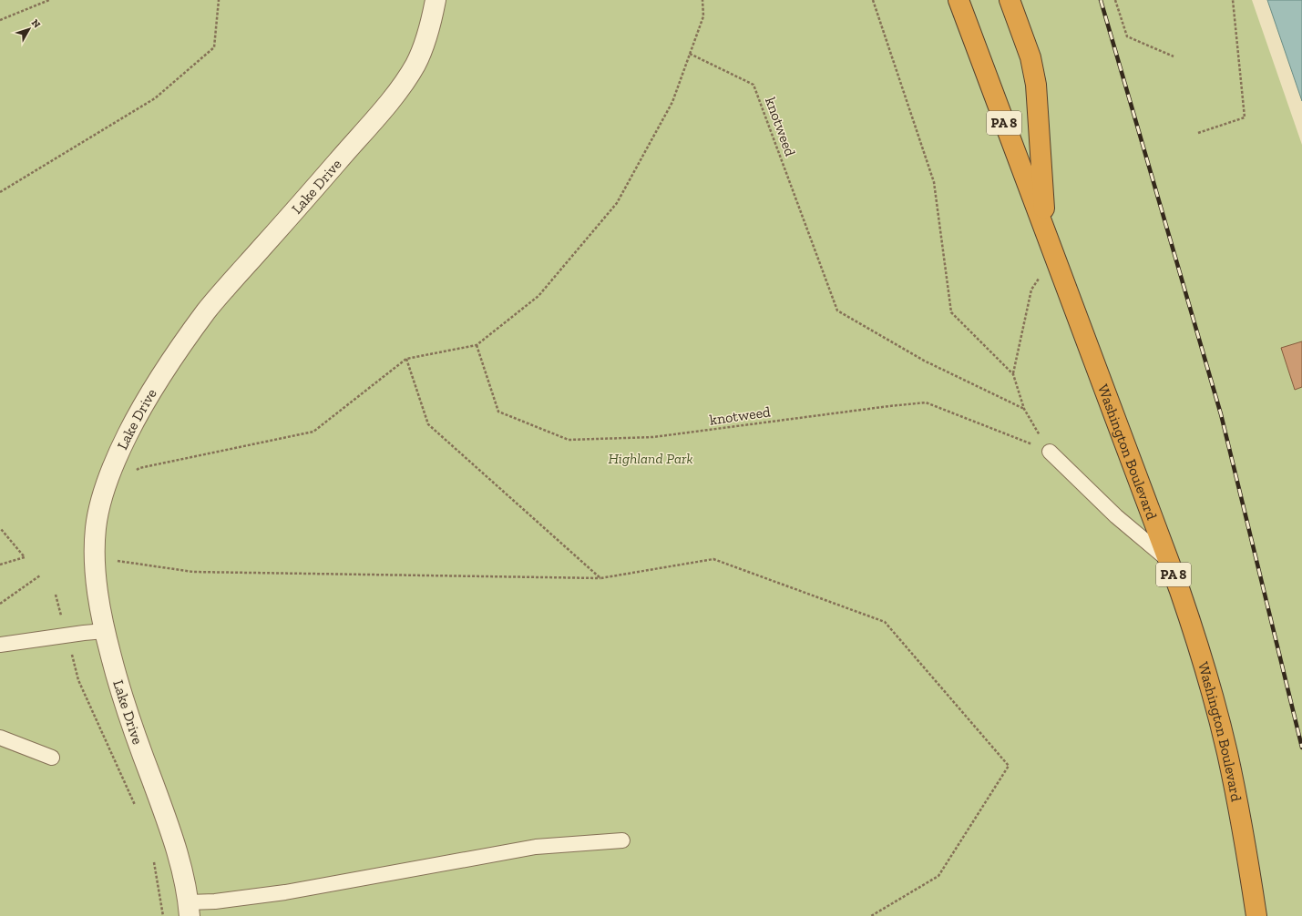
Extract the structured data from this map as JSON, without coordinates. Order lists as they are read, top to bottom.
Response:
{
  "streets": {
    "highway": ["PA 8", "Washington Boulevard"],
    "street": ["Lake Drive"],
    "path": ["knotweed"]
  },
  "parks": ["Highland Park"],
  "north": "top right"
}
